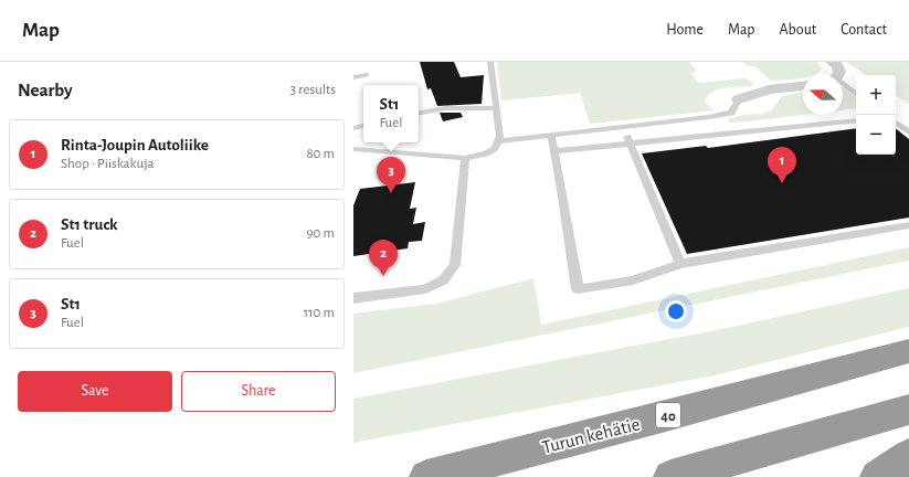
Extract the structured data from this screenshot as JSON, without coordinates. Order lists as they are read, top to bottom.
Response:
{
  "streets": {
    "highway": ["40", "Turun kehätie"]
  },
  "north": "left",
  "page": {
    "header": "Map",
    "nav": [
      "Home",
      "Map",
      "About",
      "Contact"
    ],
    "heading": ["Nearby", "3 results"],
    "map_buttons": ["+", "−"],
    "popup": ["St1", "Fuel"],
    "list": [
      {
        "mark": "1",
        "name": "Rinta-Joupin Autoliike",
        "note": "Shop · Piiskakuja",
        "value": "80 m"
      },
      {
        "mark": "2",
        "name": "St1 truck",
        "note": "Fuel",
        "value": "90 m"
      },
      {
        "mark": "3",
        "name": "St1",
        "note": "Fuel",
        "value": "110 m"
      }
    ],
    "pins": ["1", "3", "2"],
    "buttons": ["Save", "Share"]
  }
}
